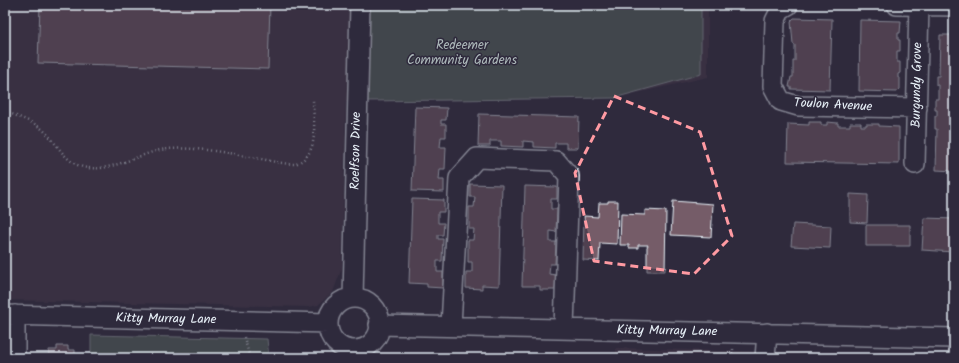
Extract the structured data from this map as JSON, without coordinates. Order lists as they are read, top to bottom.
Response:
{
  "streets": {
    "street": [
      "Burgundy Grove",
      "Toulon Avenue",
      "Roelfson Drive",
      "Kitty Murray Lane"
    ]
  },
  "crossings": [
    ["Burgundy Grove", "Toulon Avenue"],
    ["Roelfson Drive", "Kitty Murray Lane"]
  ],
  "parks": ["Redeemer Community Gardens"]
}
